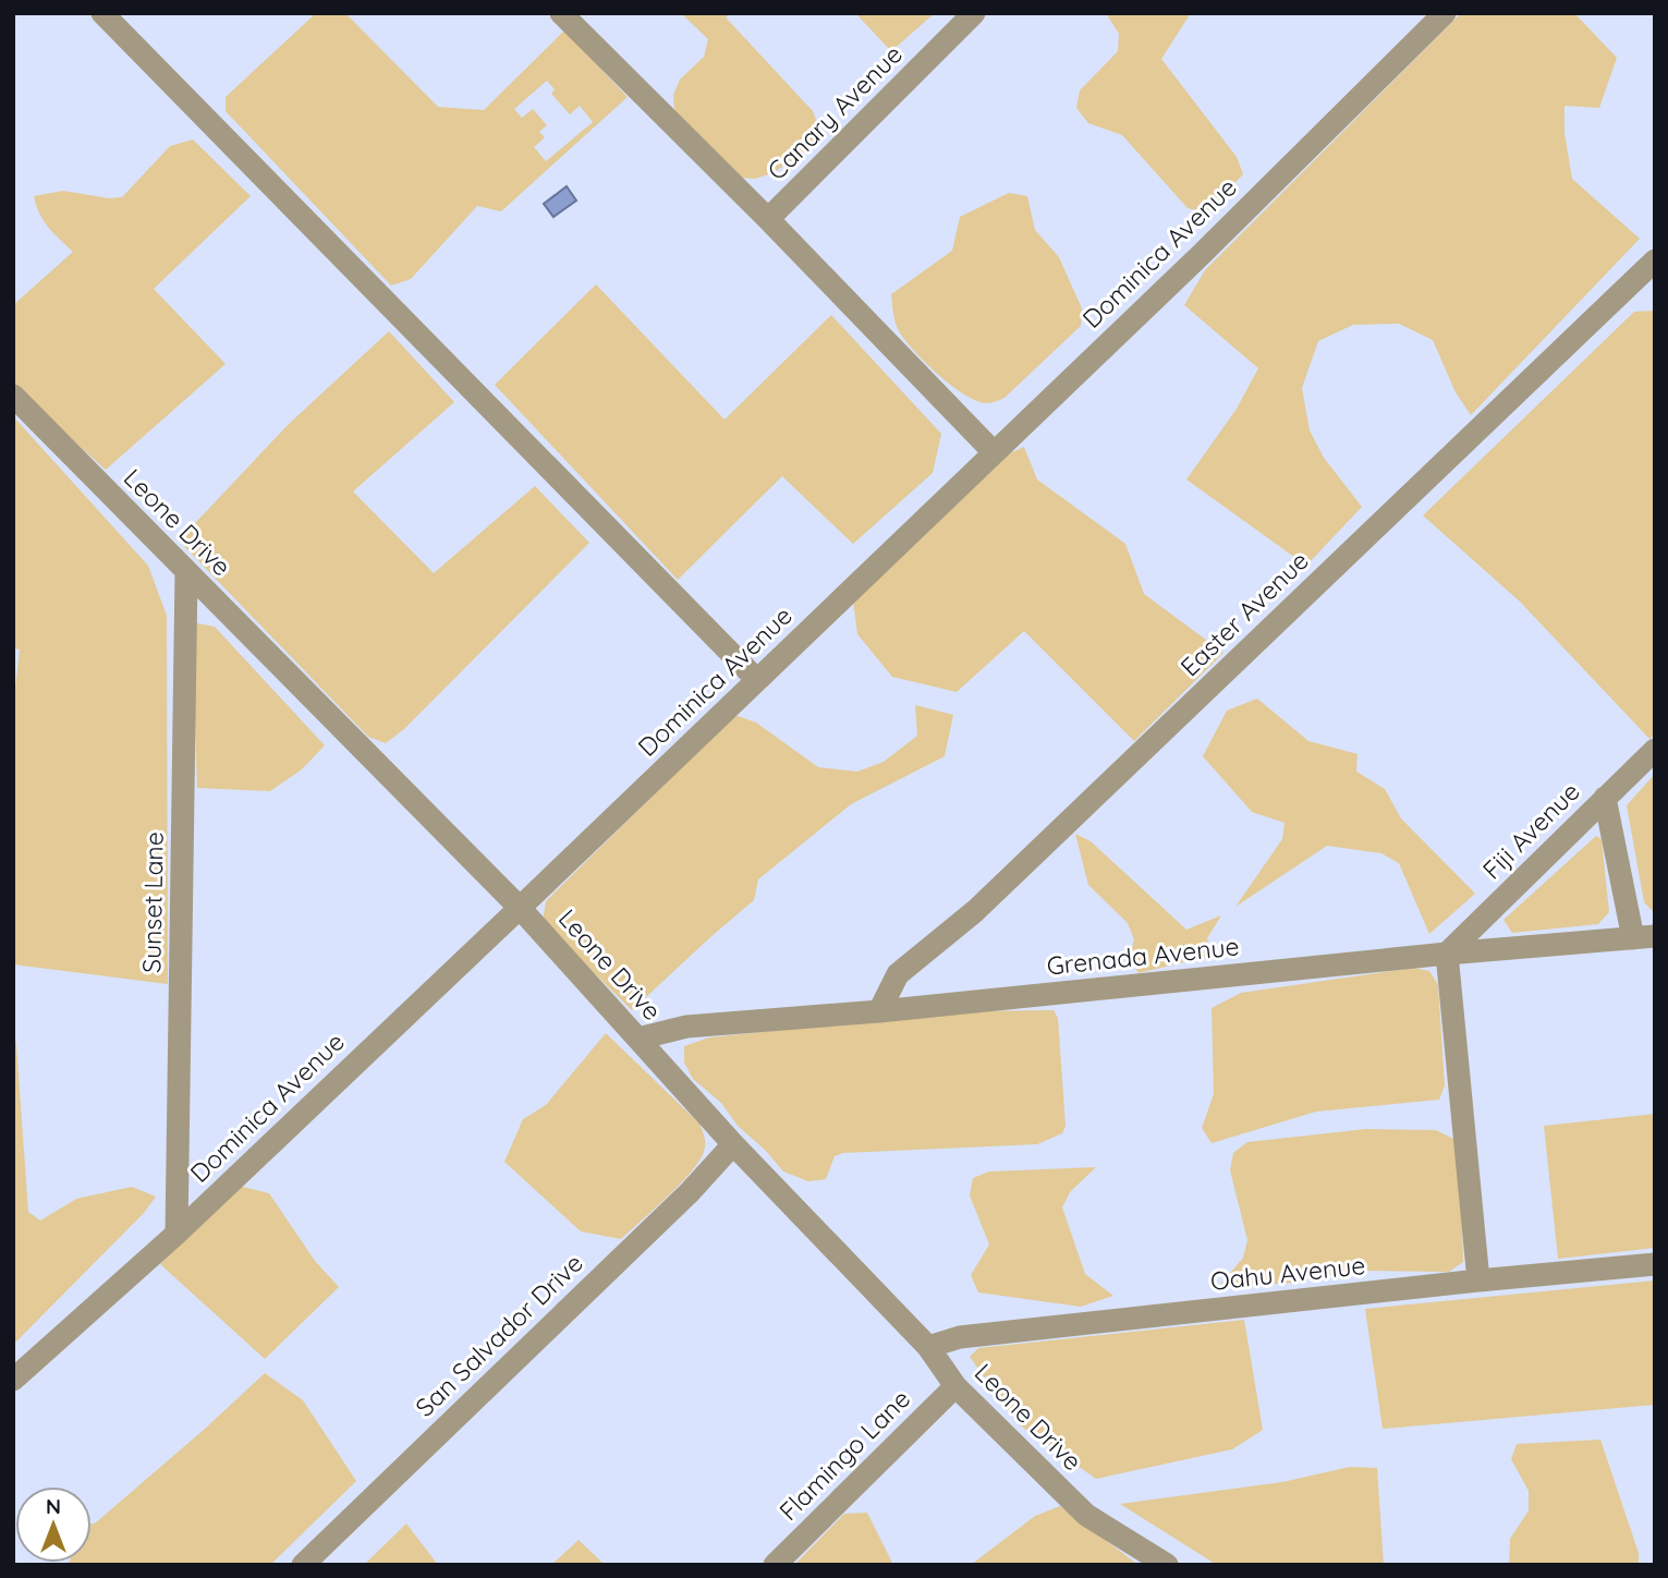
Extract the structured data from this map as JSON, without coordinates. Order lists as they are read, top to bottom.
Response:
{
  "streets": {
    "street": [
      "Canary Avenue",
      "Dominica Avenue",
      "Leone Drive",
      "Easter Avenue",
      "Fiji Avenue",
      "Sunset Lane",
      "Grenada Avenue",
      "Oahu Avenue",
      "San Salvador Drive",
      "Flamingo Lane"
    ]
  },
  "crossings": [
    ["Dominica Avenue", "Leone Drive"],
    ["Dominica Avenue", "Sunset Lane"],
    ["Leone Drive", "Sunset Lane"],
    ["Leone Drive", "Grenada Avenue"],
    ["Leone Drive", "Oahu Avenue"],
    ["Leone Drive", "San Salvador Drive"],
    ["Leone Drive", "Flamingo Lane"],
    ["Easter Avenue", "Grenada Avenue"],
    ["Fiji Avenue", "Grenada Avenue"]
  ],
  "north": "top"
}
